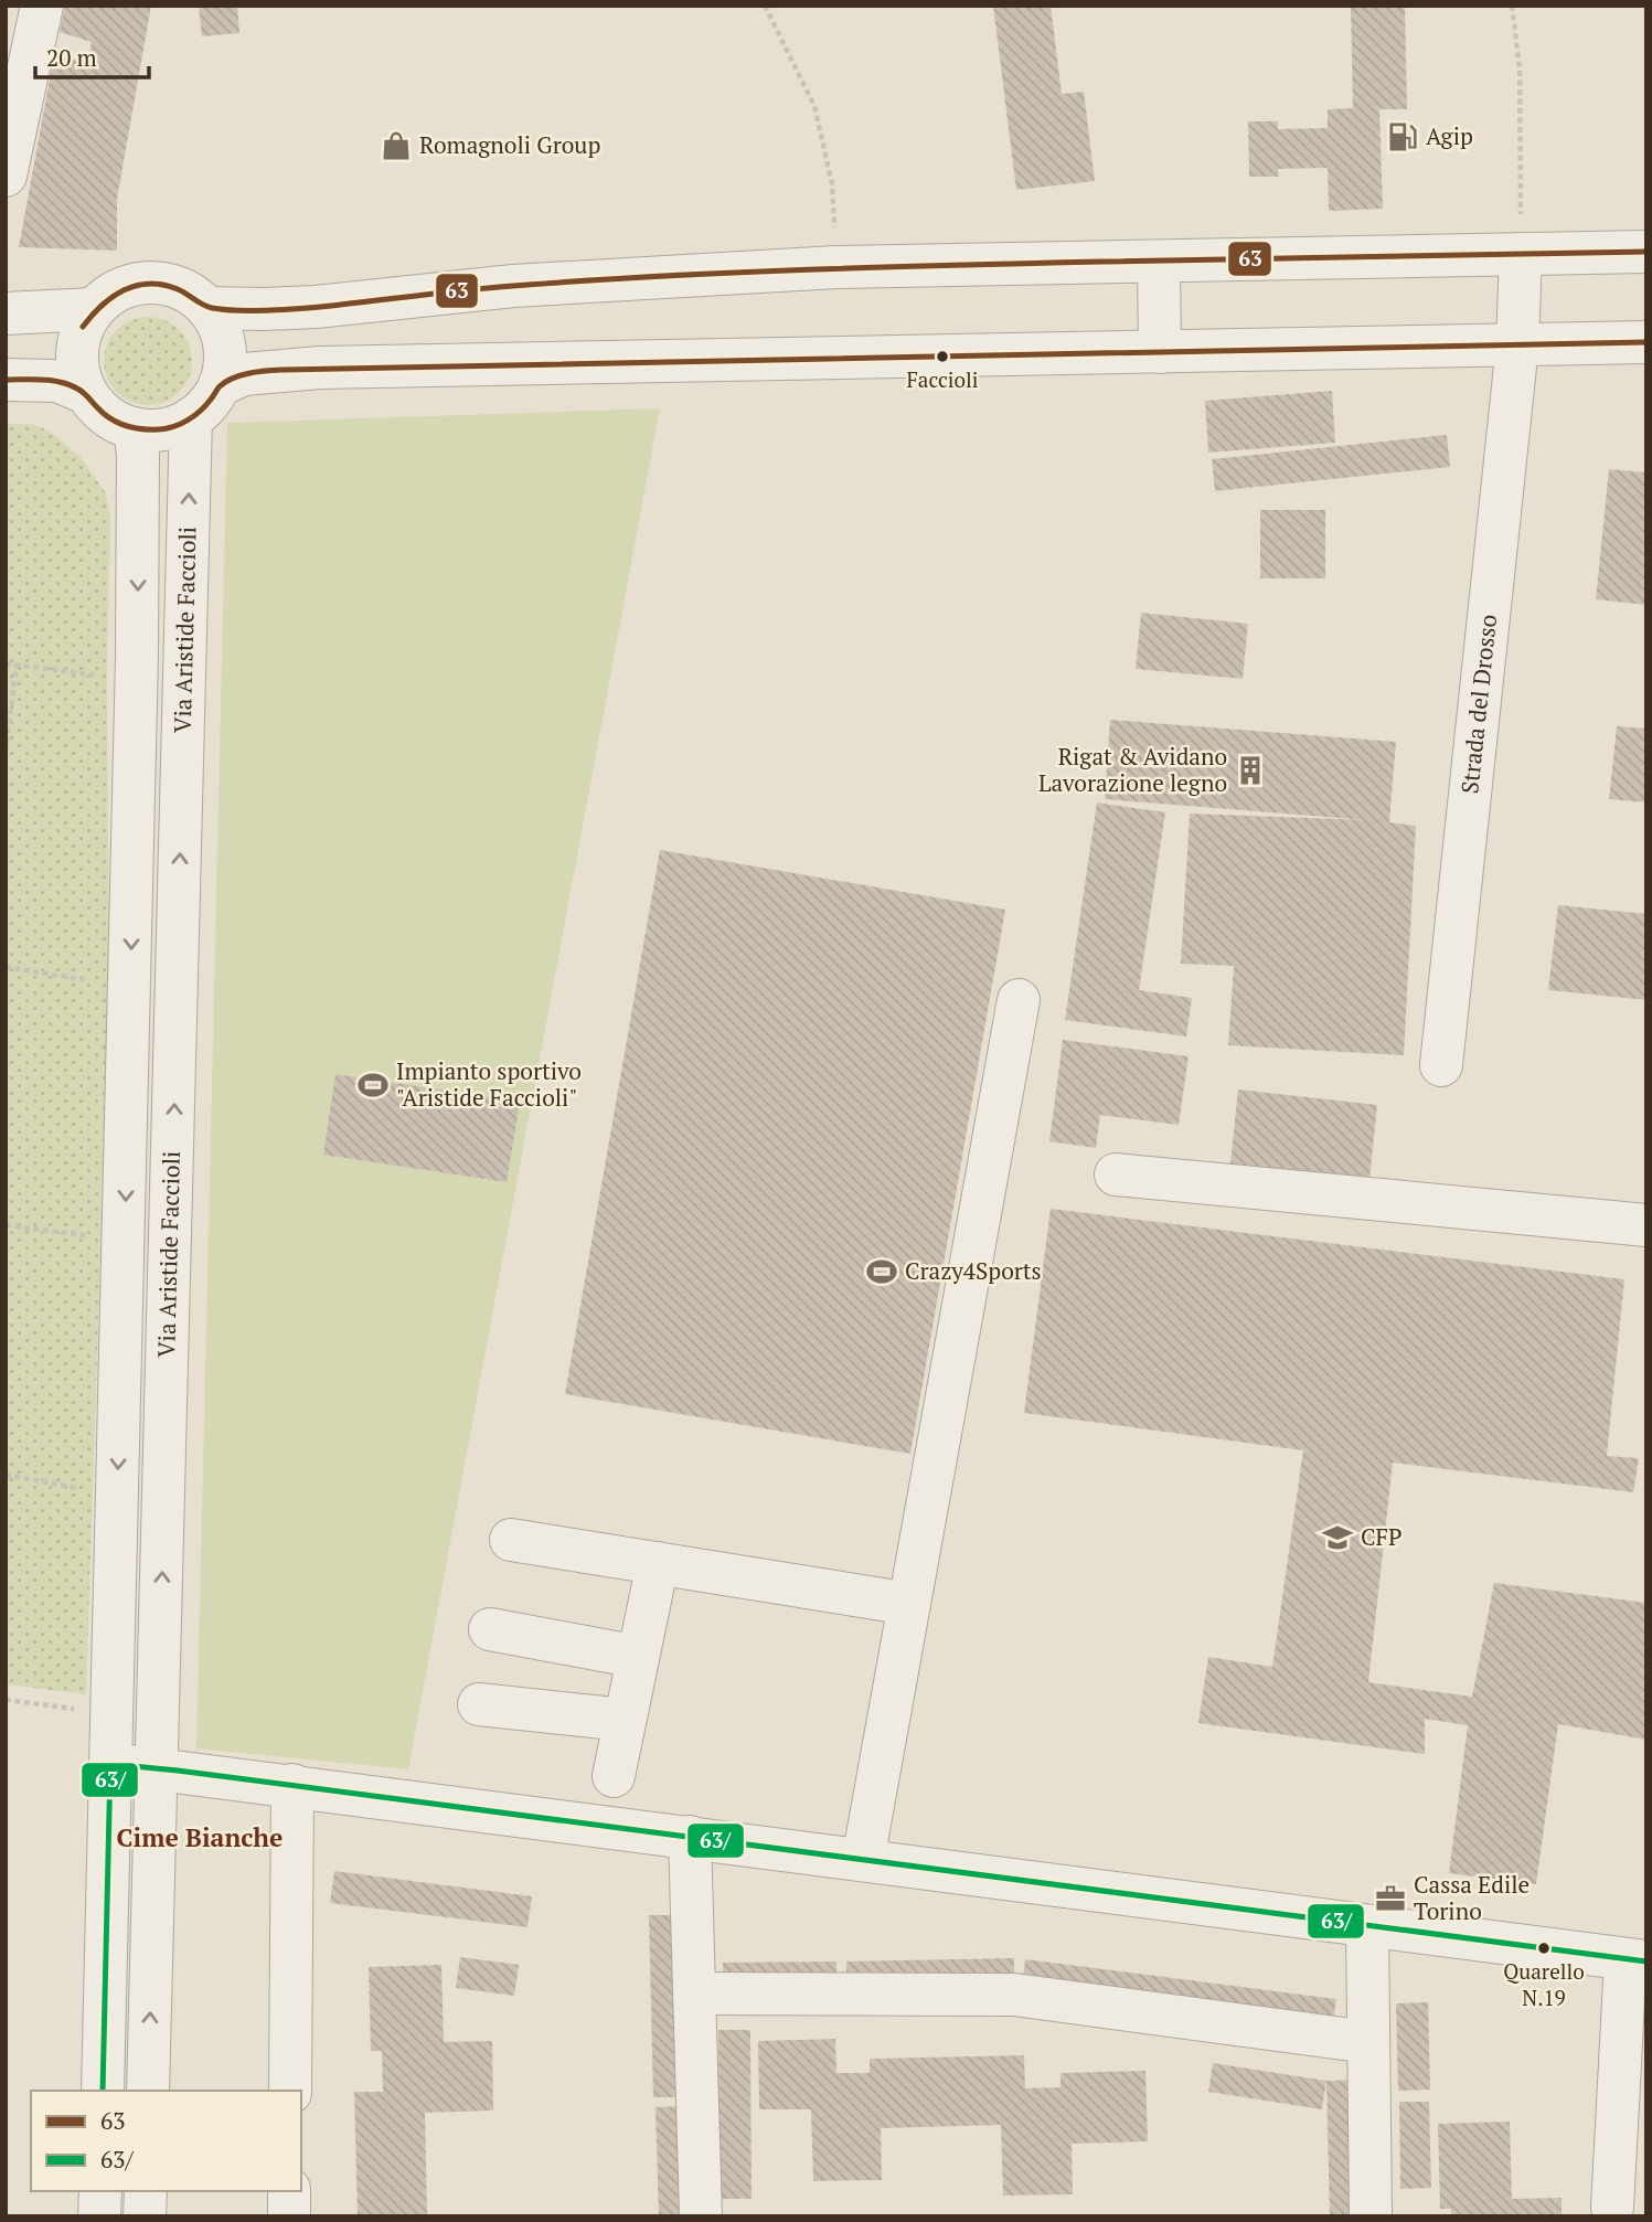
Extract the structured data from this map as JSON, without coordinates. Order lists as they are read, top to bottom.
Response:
{
  "streets": {
    "street": ["Via Aristide Faccioli", "Strada del Drosso"]
  },
  "districts": ["Cime Bianche"],
  "places": {
    "fuel station": ["Agip"],
    "shop": ["Romagnoli Group"],
    "other": ["Faccioli", "Quarello N.19"],
    "building": ["Rigat & Avidano Lavorazione legno"],
    "sports": ["Impianto sportivo \"Aristide Faccioli\"", "Crazy4Sports"],
    "school or university": ["CFP"],
    "office": ["Cassa Edile Torino"]
  },
  "lines": ["transit line 63", "transit line 63/"],
  "legend": ["63", "63/"],
  "scale_bar": "20 m"
}
